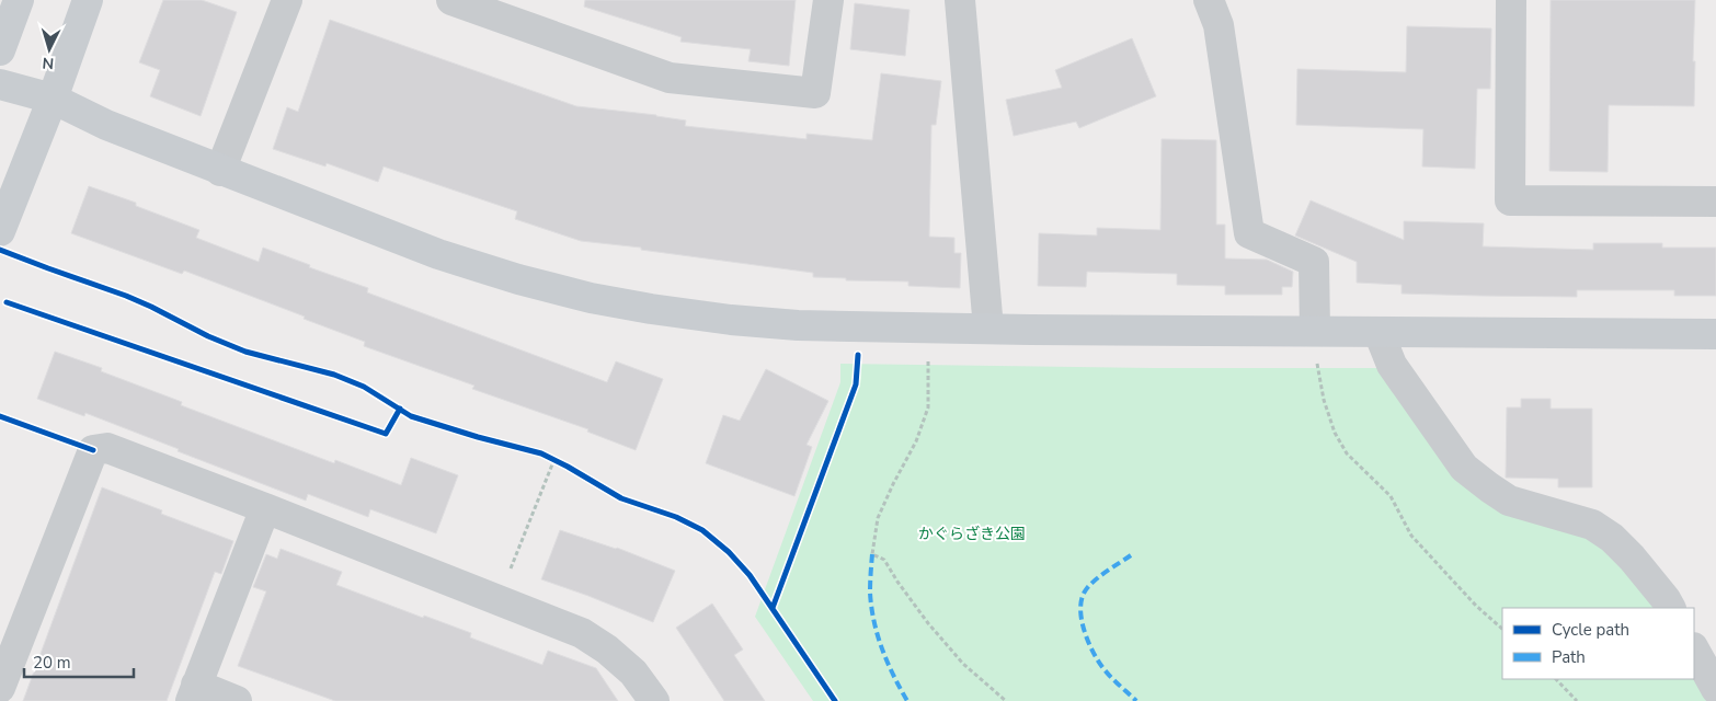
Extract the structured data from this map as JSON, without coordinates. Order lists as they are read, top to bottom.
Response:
{
  "parks": ["かぐらざき公園"],
  "legend": ["Cycle path", "Path"],
  "scale_bar": "20 m",
  "north": "bottom"
}
